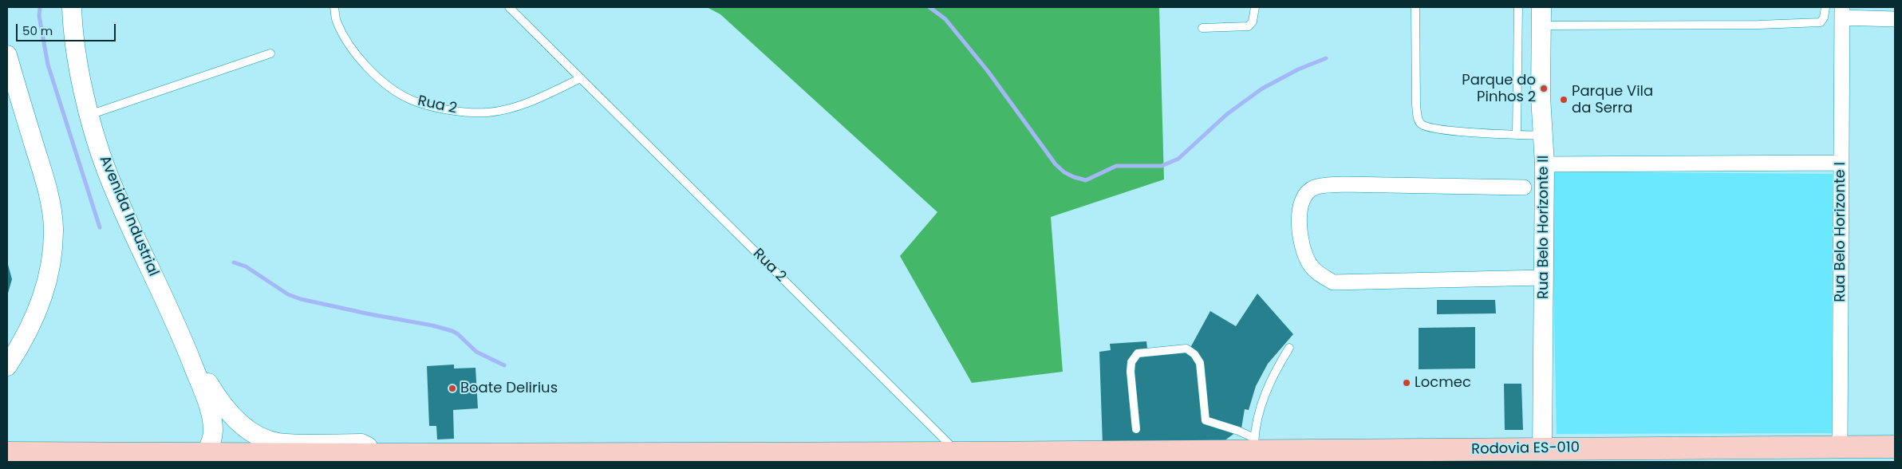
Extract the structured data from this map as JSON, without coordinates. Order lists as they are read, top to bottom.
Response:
{
  "streets": {
    "main road": ["Rodovia ES-010"],
    "street": ["Avenida Industrial", "Rua Belo Horizonte II", "Rua Belo Horizonte I"],
    "lane": ["Rua 2"]
  },
  "crossings": [
    ["Rua 2", "Rodovia ES-010"],
    ["Avenida Industrial", "Rodovia ES-010"],
    ["Rua Belo Horizonte II", "Rodovia ES-010"],
    ["Rua Belo Horizonte I", "Rodovia ES-010"]
  ],
  "places": [
    "Parque do Pinhos 2",
    "Parque Vila da Serra",
    "Locmec",
    "Boate Delirius"
  ],
  "scale_bar": "50 m"
}
